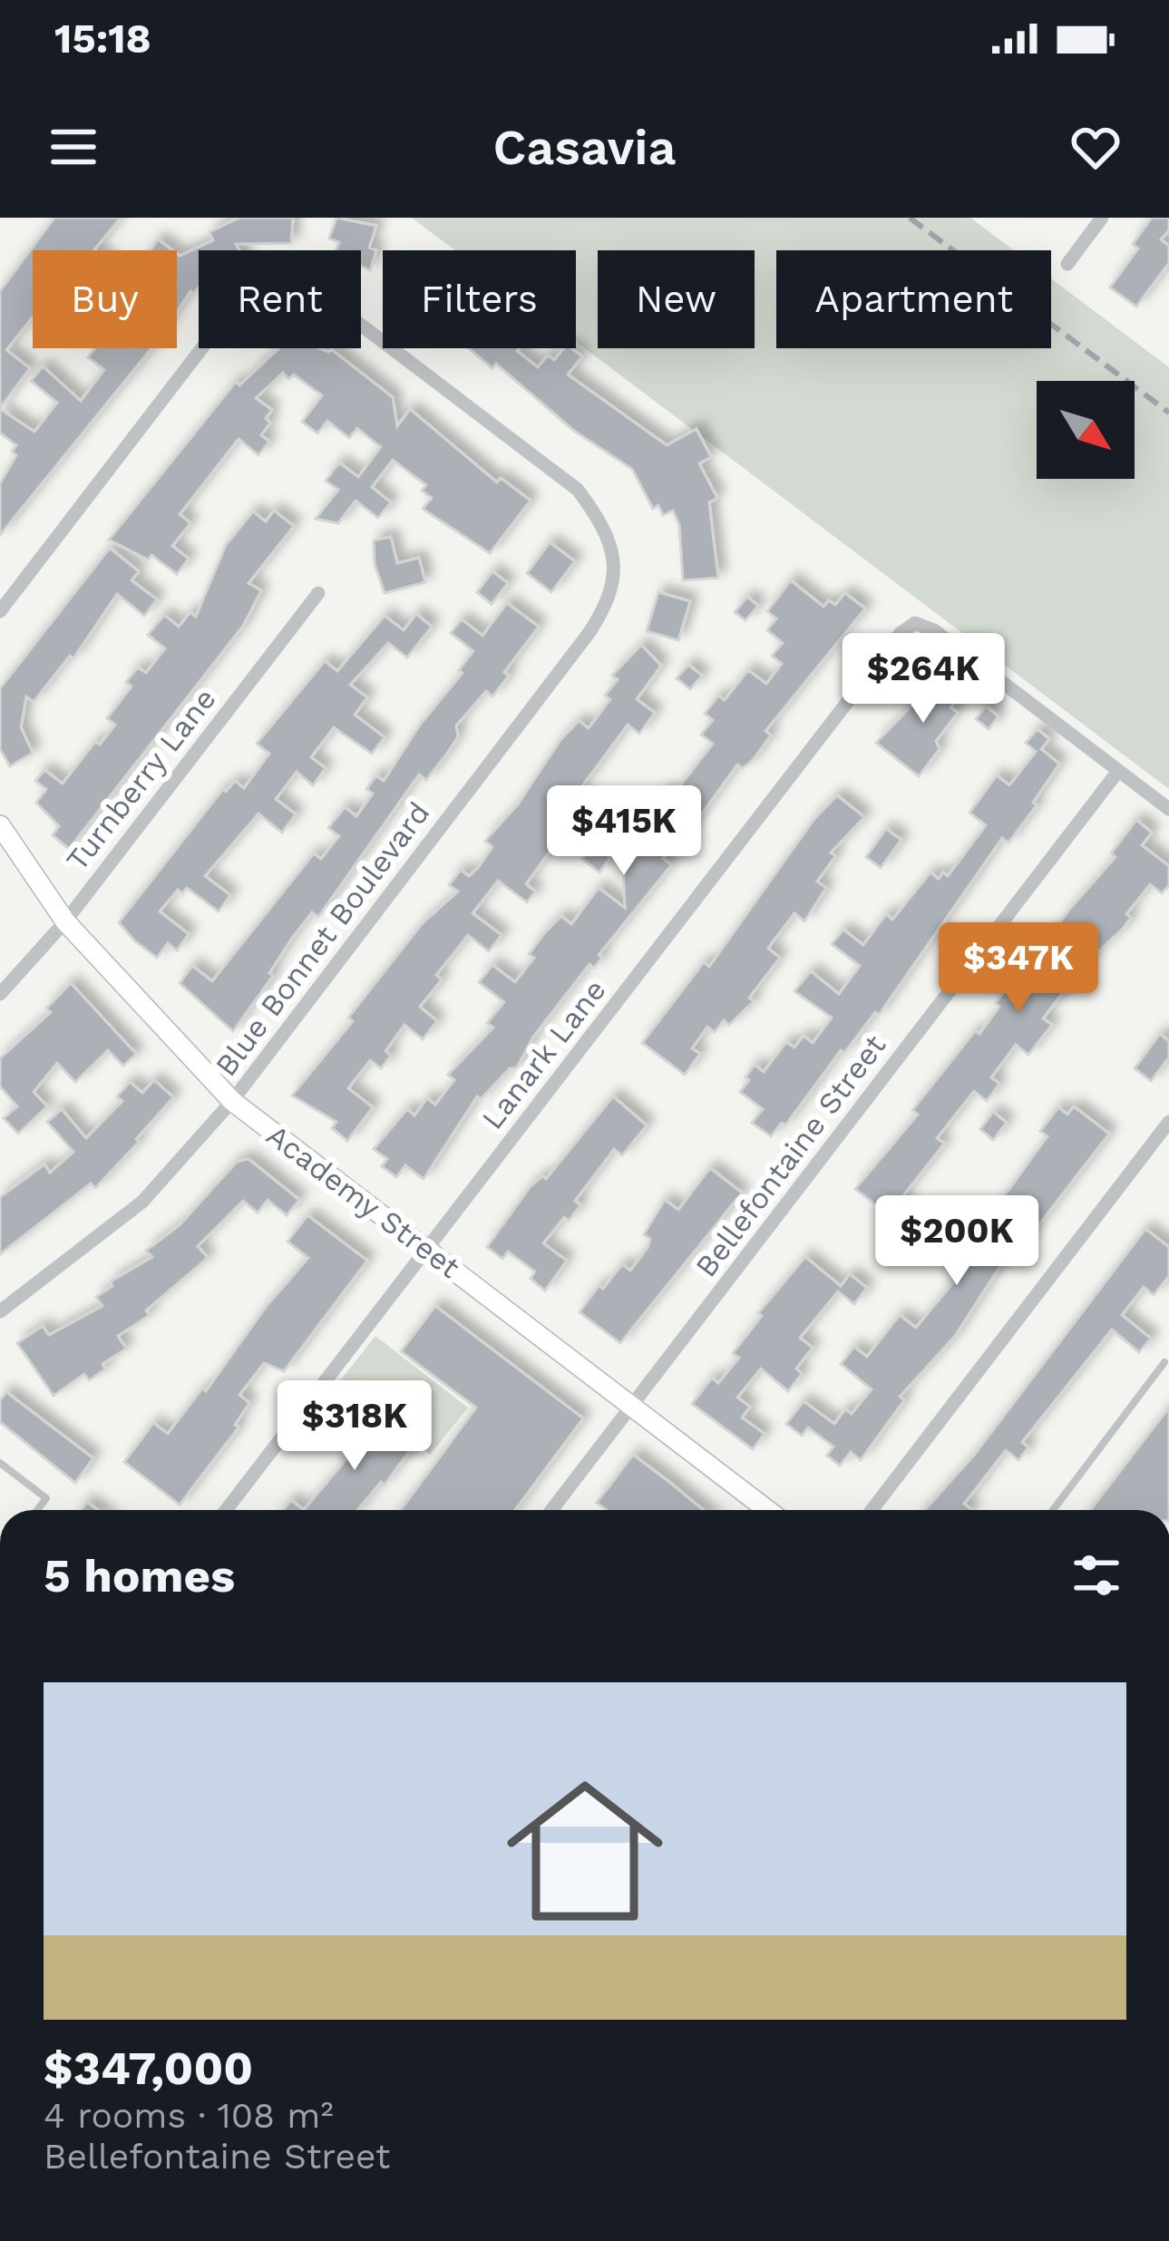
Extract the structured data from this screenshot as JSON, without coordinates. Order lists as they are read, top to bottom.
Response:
{
  "streets": {
    "street": [
      "Turnberry Lane",
      "Blue Bonnet Boulevard",
      "Lanark Lane",
      "Bellefontaine Street",
      "Academy Street"
    ]
  },
  "crossings": [
    ["Turnberry Lane", "Academy Street"],
    ["Blue Bonnet Boulevard", "Academy Street"],
    ["Lanark Lane", "Bellefontaine Street"],
    ["Lanark Lane", "Academy Street"],
    ["Bellefontaine Street", "Academy Street"]
  ],
  "north": "bottom right",
  "page": {
    "status": "15:18",
    "header": "Casavia",
    "chip": [
      "Buy",
      "Rent",
      "Filters",
      "New",
      "Apartment"
    ],
    "price": [
      "$264K",
      "$415K",
      "$347K",
      "$200K",
      "$318K"
    ],
    "heading": "5 homes",
    "list": [
      {
        "name": "$347,000",
        "note": "4 rooms · 108 m² · Bellefontaine Street"
      }
    ]
  }
}
